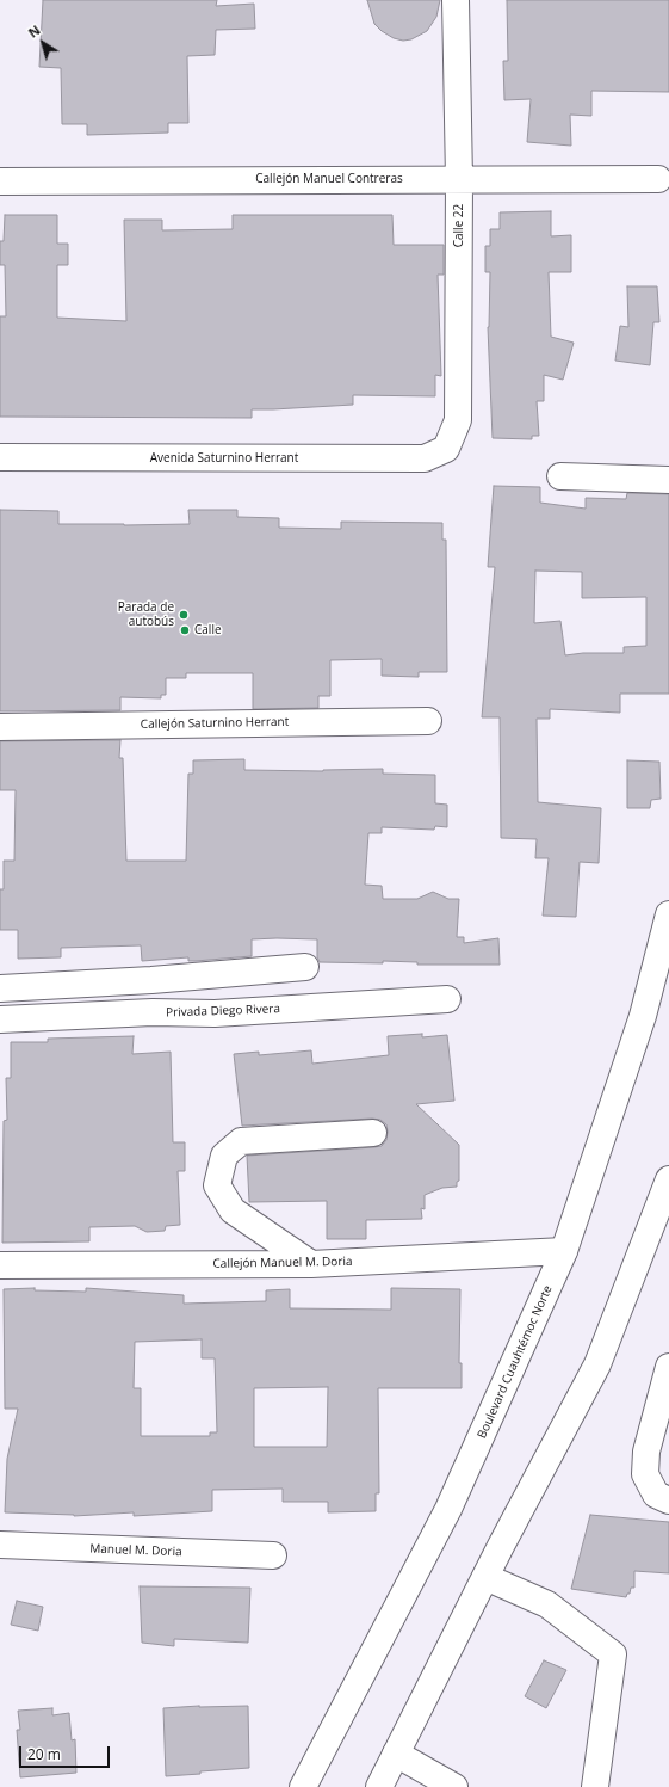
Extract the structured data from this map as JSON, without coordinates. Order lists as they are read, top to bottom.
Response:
{
  "streets": {
    "street": [
      "Callejón Manuel Contreras",
      "Calle 22",
      "Avenida Saturnino Herrant",
      "Callejón Saturnino Herrant",
      "Privada Diego Rivera",
      "Callejón Manuel M. Doria",
      "Boulevard Cuauhtémoc Norte",
      "Manuel M. Doria"
    ]
  },
  "crossings": [
    ["Callejón Manuel Contreras", "Calle 22"],
    ["Calle 22", "Avenida Saturnino Herrant"],
    ["Callejón Manuel M. Doria", "Boulevard Cuauhtémoc Norte"]
  ],
  "places": ["Parada de autobús", "Calle"],
  "scale_bar": "20 m",
  "north": "top left"
}
